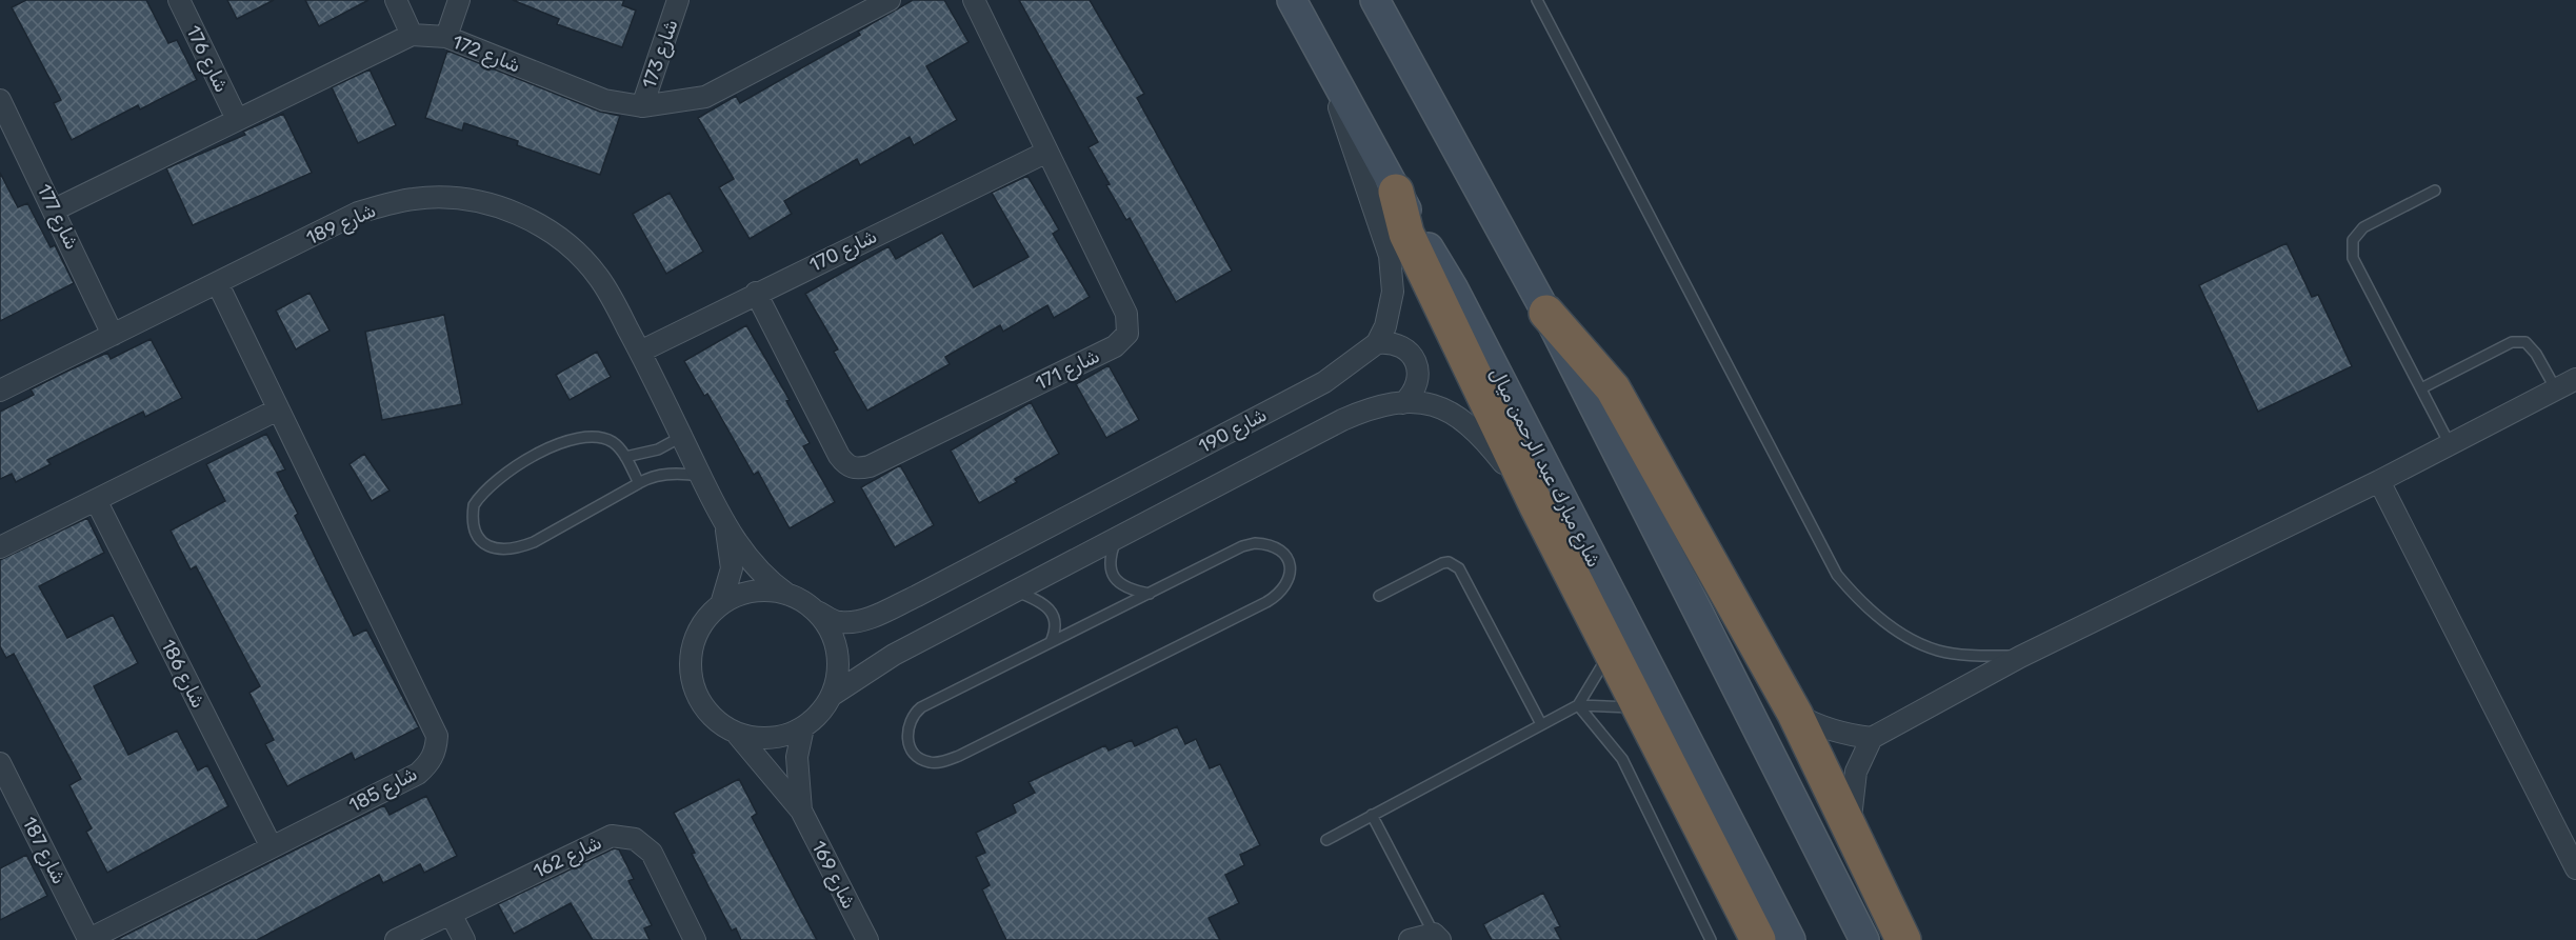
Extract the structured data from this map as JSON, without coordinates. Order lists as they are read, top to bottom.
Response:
{
  "streets": {
    "main road": ["شارع مبارك عبد الرحمن ميال"],
    "street": [
      "شارع 172",
      "شارع 173",
      "شارع 176",
      "شارع 177",
      "شارع 189",
      "شارع 170",
      "شارع 171",
      "شارع 190",
      "شارع 186",
      "شارع 185",
      "شارع 187",
      "شارع 162",
      "شارع 169"
    ]
  },
  "crossings": [
    ["شارع 172", "شارع 173"],
    ["شارع 172", "شارع 176"],
    ["شارع 172", "شارع 177"],
    ["شارع 177", "شارع 189"],
    ["شارع 189", "شارع 170"],
    ["شارع 189", "شارع 190"],
    ["شارع 189", "شارع 185"],
    ["شارع 189", "شارع 169"],
    ["شارع 170", "شارع 171"],
    ["شارع 190", "شارع 169"],
    ["شارع 186", "شارع 185"],
    ["شارع 185", "شارع 187"]
  ]
}
